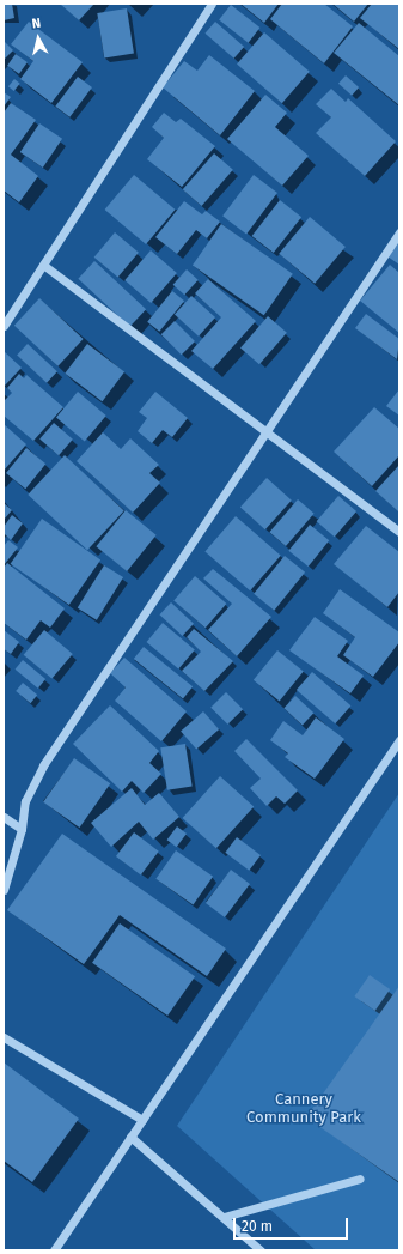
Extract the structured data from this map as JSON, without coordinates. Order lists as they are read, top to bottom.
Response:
{
  "parks": ["Cannery Community Park"],
  "scale_bar": "20 m",
  "north": "top"
}
